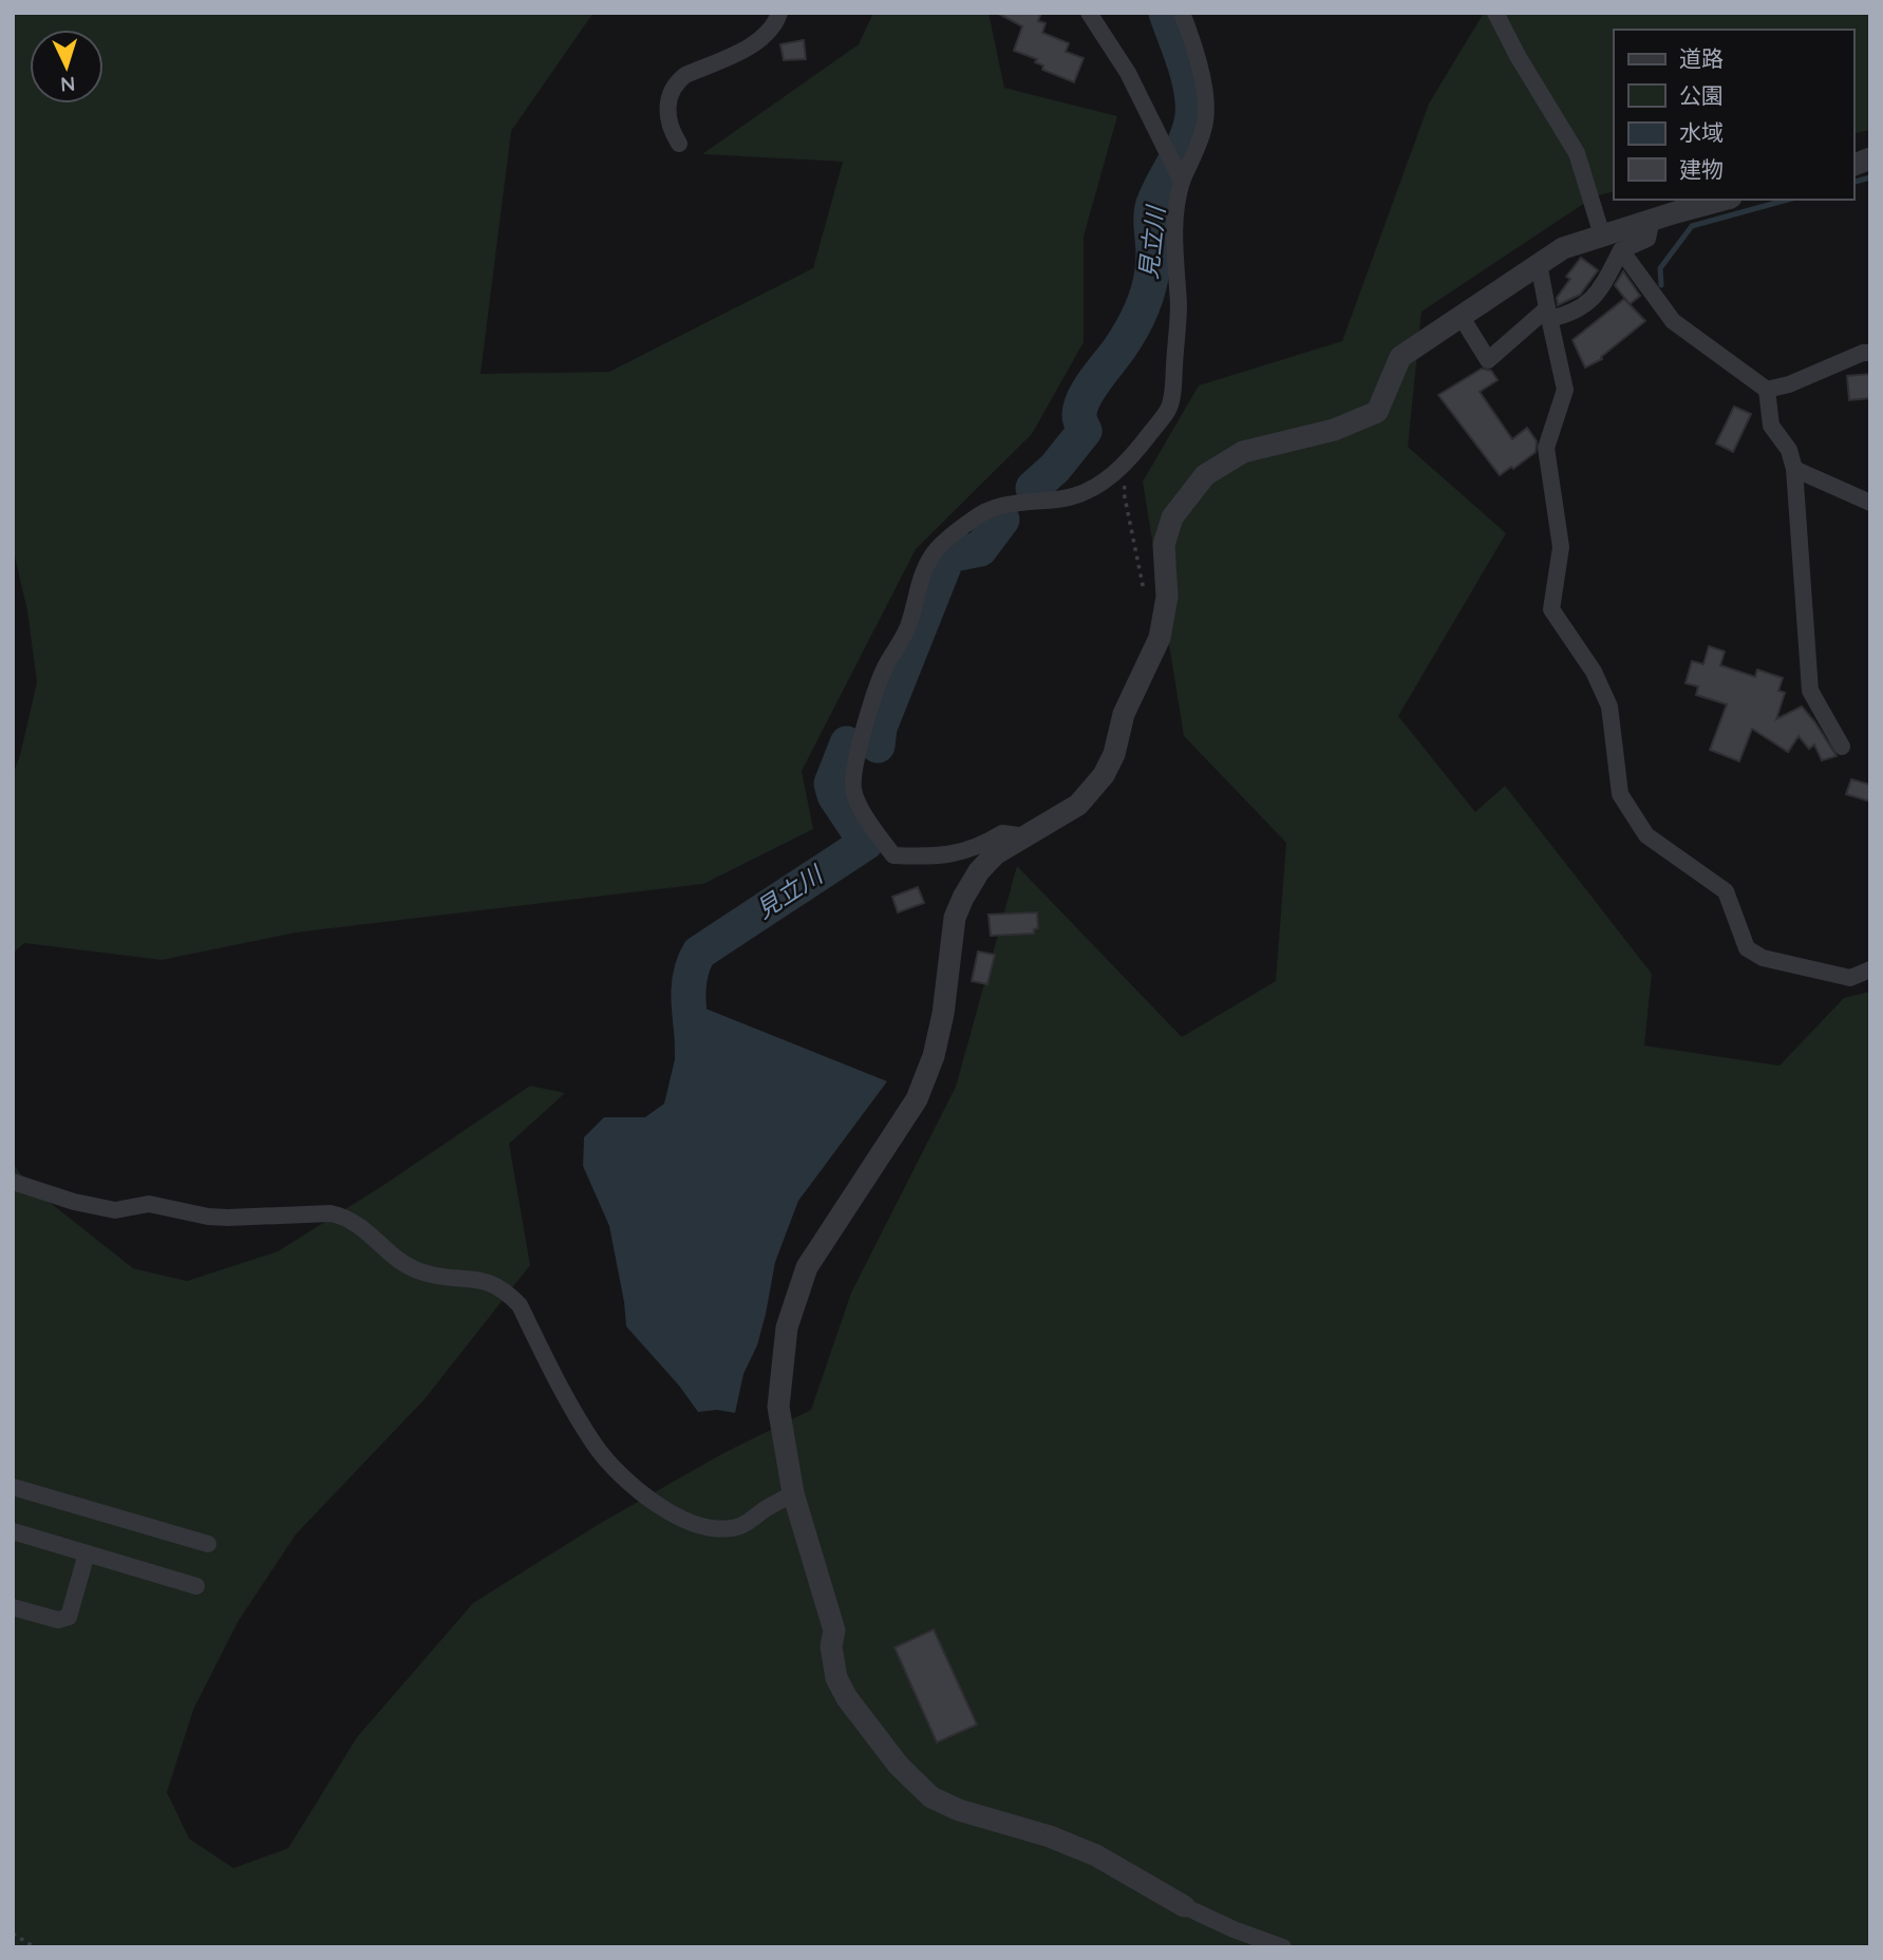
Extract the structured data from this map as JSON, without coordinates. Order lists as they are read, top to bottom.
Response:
{
  "water": ["見立川"],
  "legend": [
    "道路",
    "公園",
    "水域",
    "建物"
  ],
  "north": "bottom"
}
